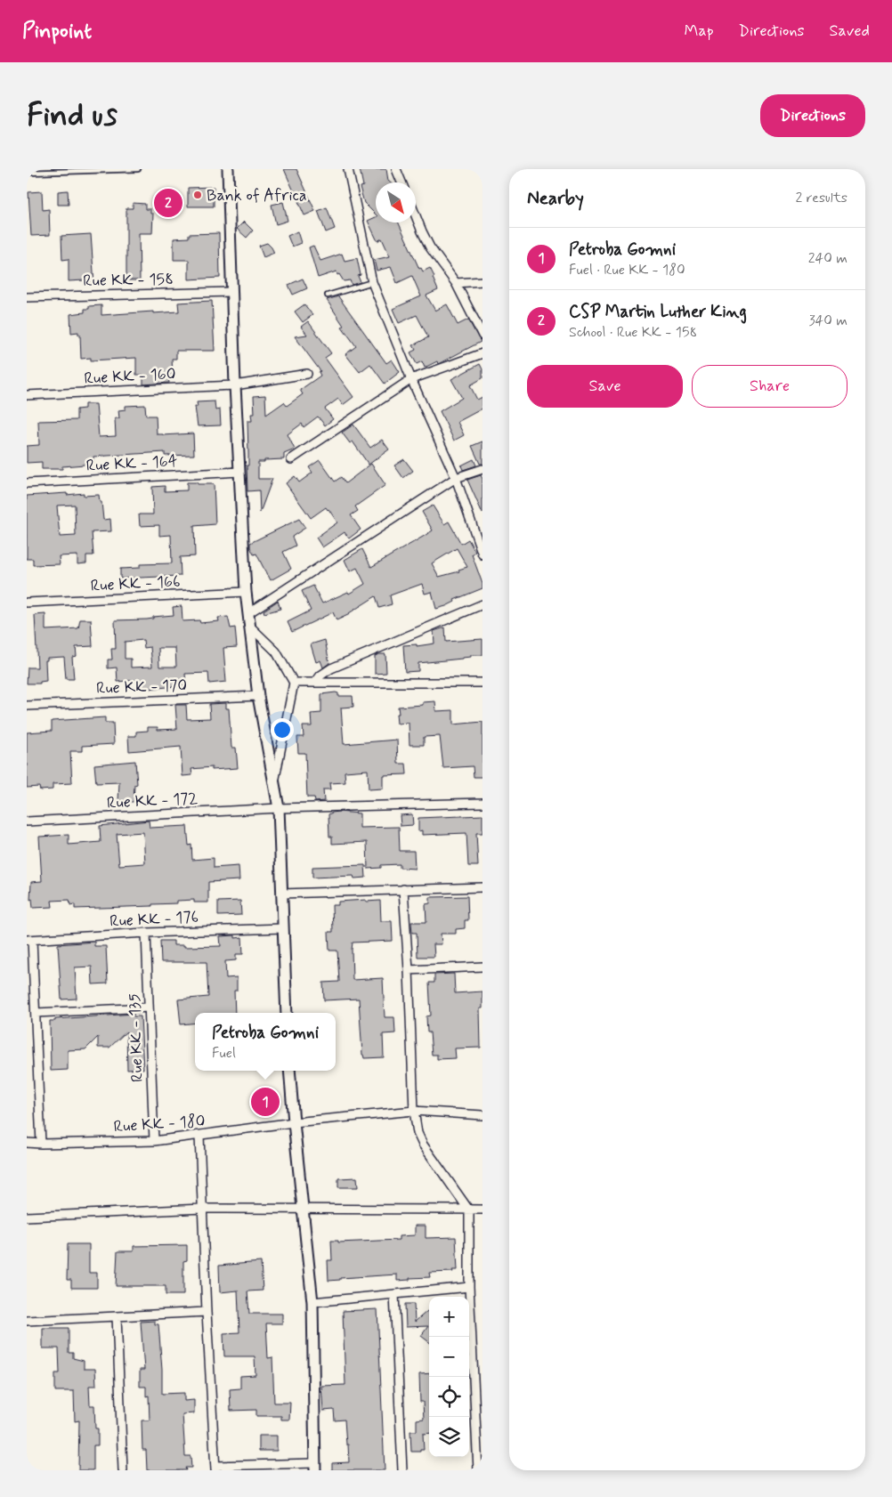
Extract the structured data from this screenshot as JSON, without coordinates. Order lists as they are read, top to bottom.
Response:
{
  "streets": {
    "street": [
      "Rue KK - 158",
      "Rue KK - 160",
      "Rue KK - 164",
      "Rue KK - 166",
      "Rue KK - 170",
      "Rue KK - 172",
      "Rue KK - 176",
      "Rue KK - 135",
      "Rue KK - 180"
    ]
  },
  "crossings": [
    ["Rue KK - 176", "Rue KK - 135"],
    ["Rue KK - 135", "Rue KK - 180"]
  ],
  "places": ["Bank of Africa"],
  "north": "bottom right",
  "page": {
    "header": "Pinpoint",
    "nav": ["Map", "Directions", "Saved"],
    "buttons": [
      "Directions",
      ["Save", "Share"]
    ],
    "title": "Find us",
    "heading": ["Nearby", "2 results"],
    "pins": ["2", "1"],
    "list": [
      {
        "mark": "1",
        "name": "Petroba Gomni",
        "note": "Fuel · Rue KK - 180",
        "value": "240 m"
      },
      {
        "mark": "2",
        "name": "CSP Martin Luther King",
        "note": "School · Rue KK - 158",
        "value": "340 m"
      }
    ],
    "popup": ["Petroba Gomni", "Fuel"],
    "map_buttons": ["+", "−"]
  }
}
